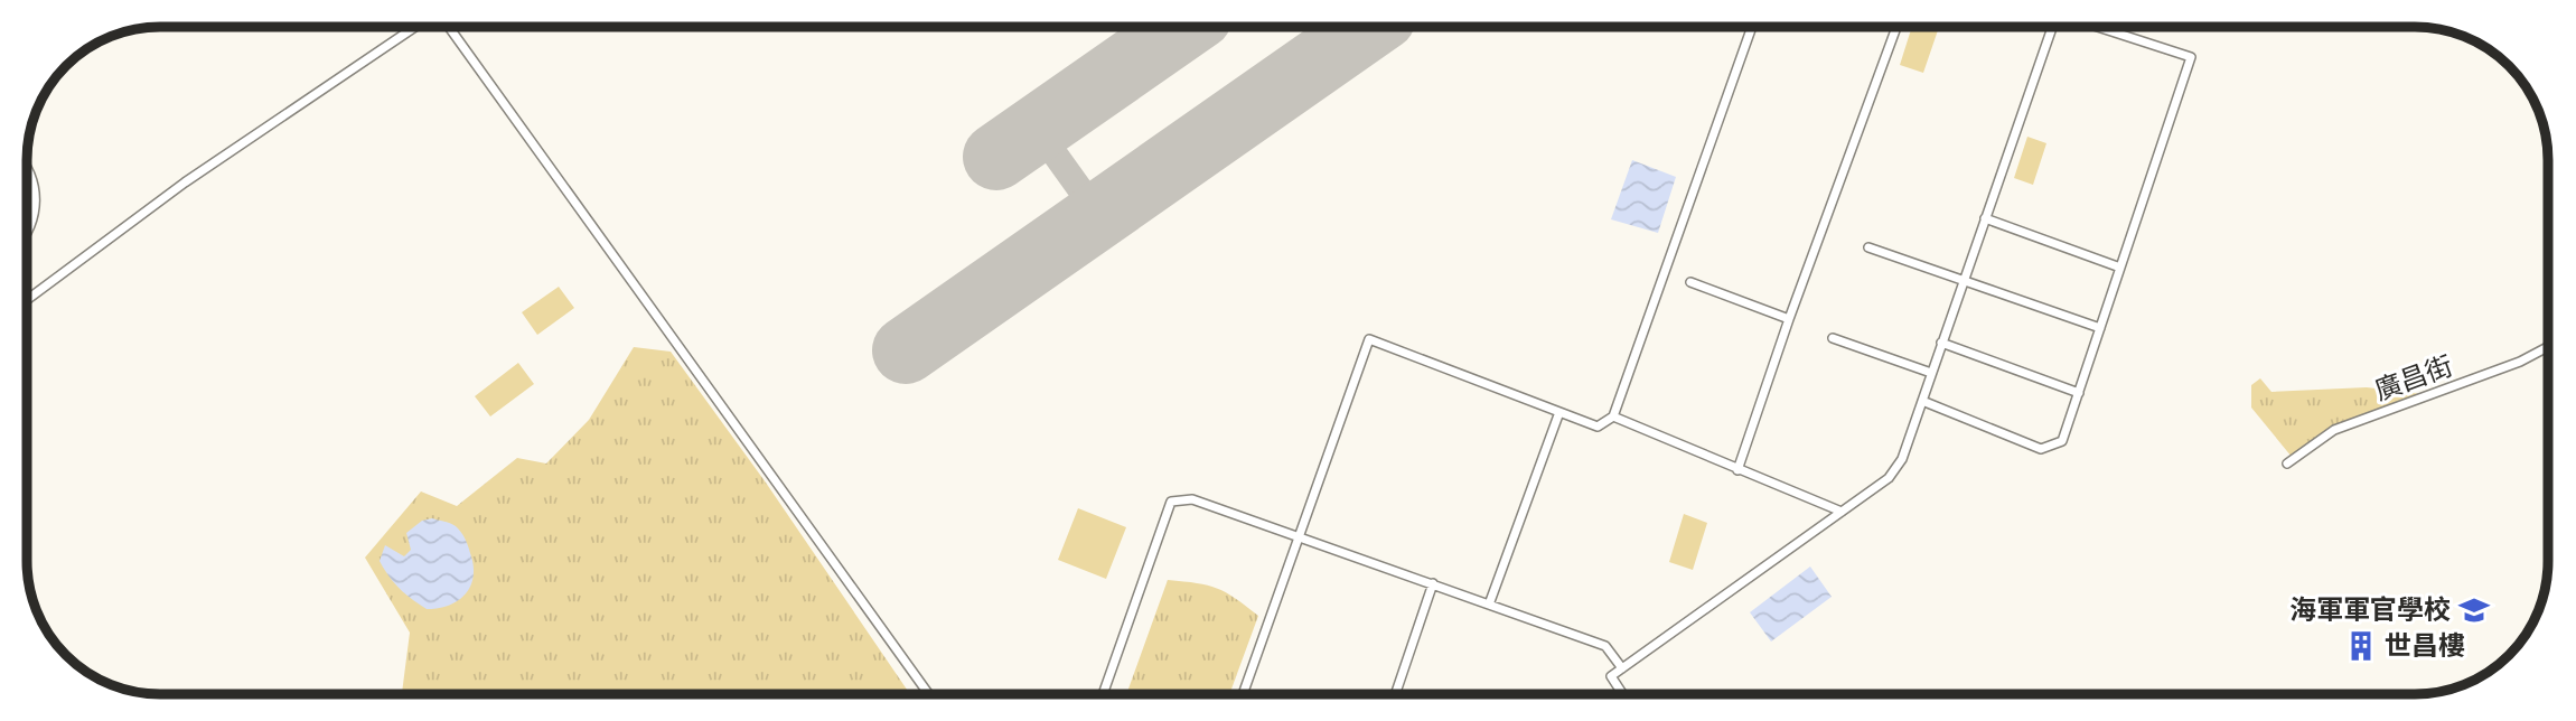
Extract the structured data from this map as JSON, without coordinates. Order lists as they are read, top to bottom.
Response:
{
  "streets": {
    "street": ["廣昌街"]
  },
  "places": {
    "school or university": ["海軍軍官學校"],
    "building": ["世昌樓"]
  }
}
